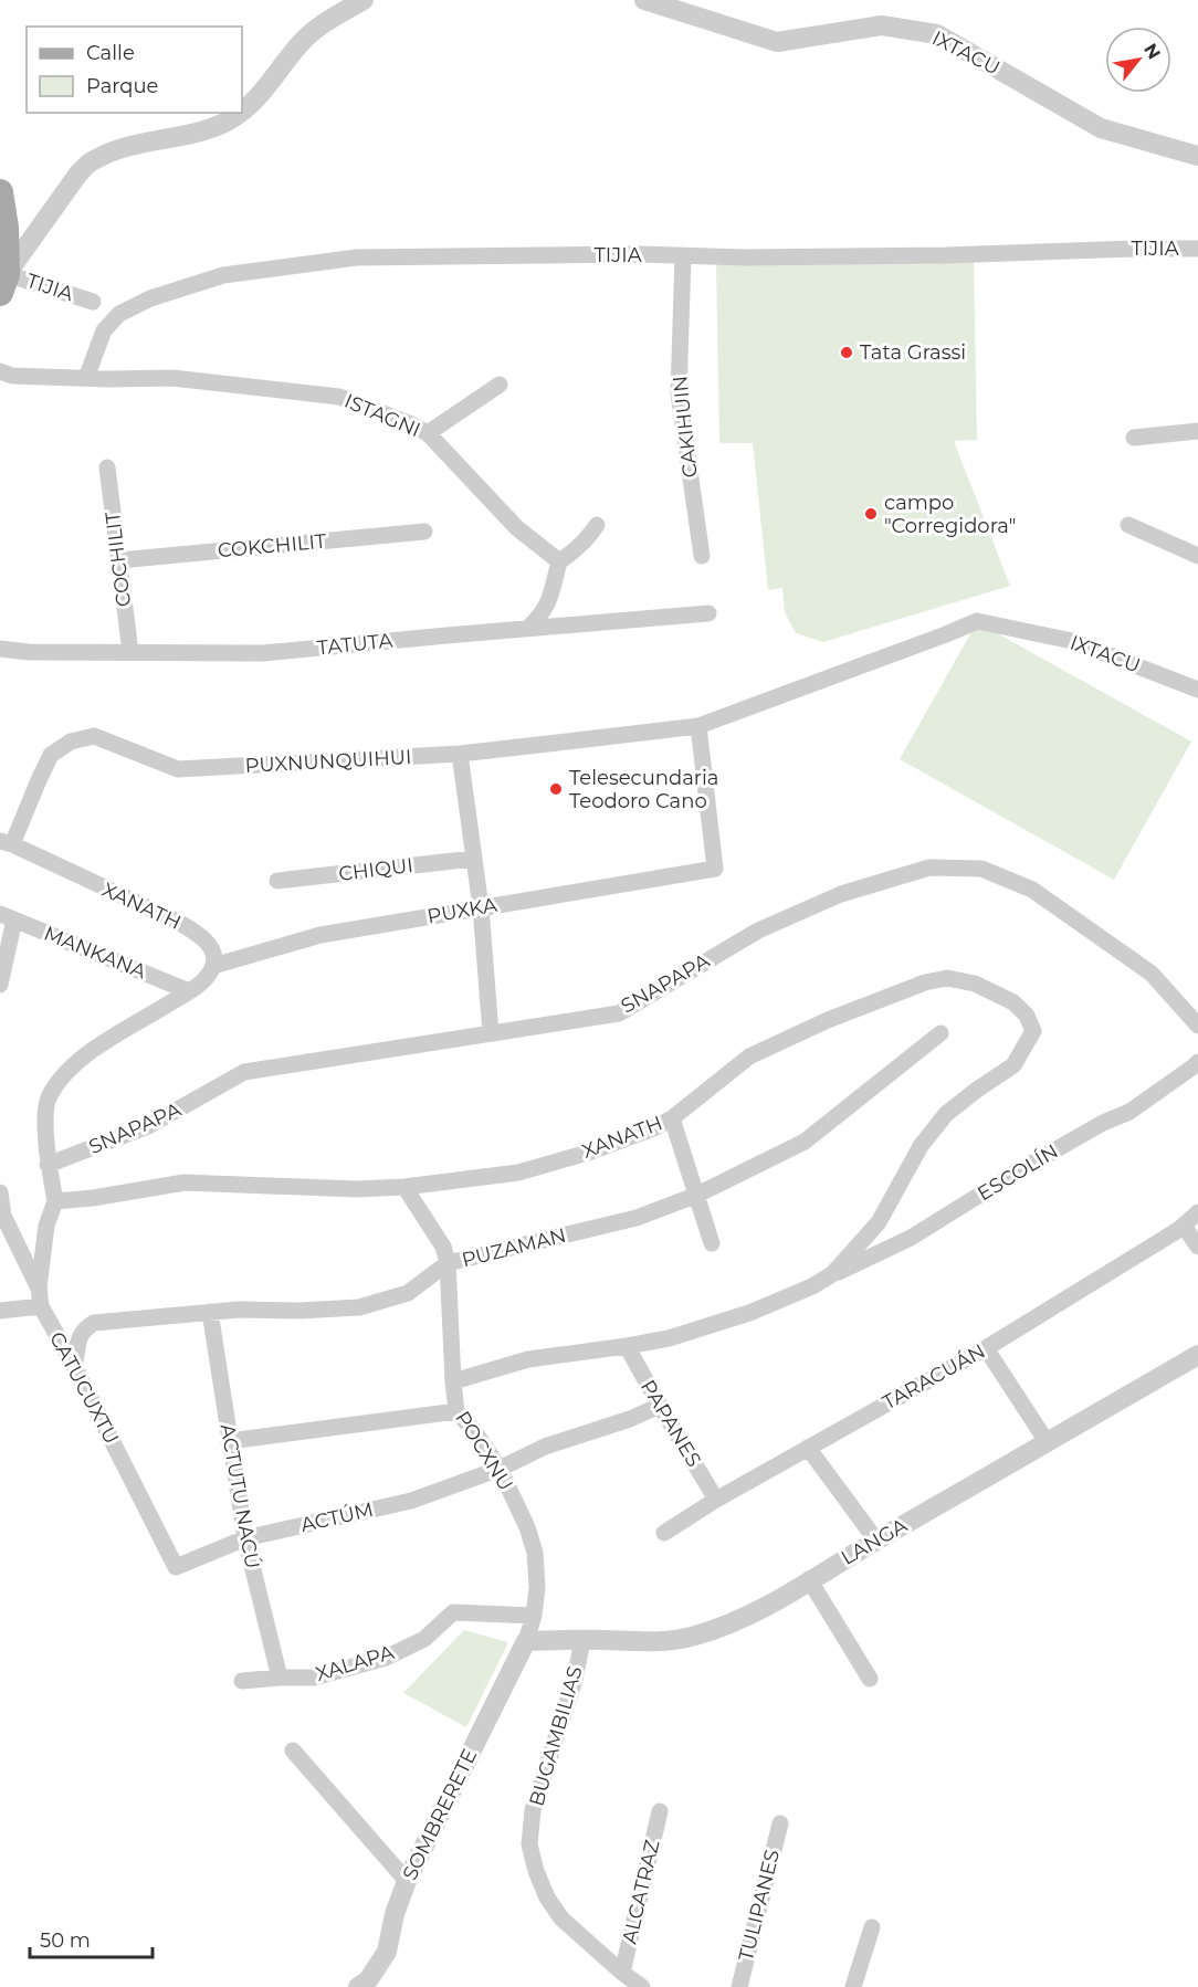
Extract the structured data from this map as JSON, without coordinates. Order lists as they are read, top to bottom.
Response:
{
  "streets": {
    "street": [
      "IXTACU",
      "TIJIA",
      "ISTAGNI",
      "CAKIHUIN",
      "COKCHILIT",
      "COCHILIT",
      "TATUTA",
      "PUXNUNQUIHUI",
      "CHIQUI",
      "XANATH",
      "PUXKA",
      "MANKANA",
      "SNAPAPA",
      "ESCOLÍN",
      "PUZAMAN",
      "TARACUÁN",
      "CATUCUXTU",
      "PAPANES",
      "POCXNU",
      "ACTUTU NACÚ",
      "ACTÚM",
      "LANGA",
      "XALAPA",
      "BUGAMBILIAS",
      "SOMBRERETE",
      "ALCATRAZ",
      "TULIPANES"
    ]
  },
  "crossings": [
    ["IXTACU", "PUXNUNQUIHUI"],
    ["IXTACU", "PUXKA"],
    ["TIJIA", "ISTAGNI"],
    ["TIJIA", "CAKIHUIN"],
    ["COKCHILIT", "COCHILIT"],
    ["COCHILIT", "TATUTA"],
    ["PUXNUNQUIHUI", "XANATH"],
    ["PUXNUNQUIHUI", "PUXKA"],
    ["XANATH", "PUXKA"],
    ["XANATH", "ESCOLÍN"],
    ["XANATH", "CATUCUXTU"],
    ["XANATH", "PAPANES"],
    ["XANATH", "POCXNU"],
    ["PUZAMAN", "CATUCUXTU"],
    ["PUZAMAN", "POCXNU"],
    ["PUZAMAN", "ACTUTU NACÚ"],
    ["TARACUÁN", "PAPANES"],
    ["CATUCUXTU", "ACTÚM"],
    ["POCXNU", "ACTÚM"],
    ["POCXNU", "LANGA"],
    ["POCXNU", "XALAPA"],
    ["POCXNU", "SOMBRERETE"],
    ["ACTUTU NACÚ", "ACTÚM"],
    ["ACTUTU NACÚ", "XALAPA"],
    ["LANGA", "BUGAMBILIAS"],
    ["LANGA", "SOMBRERETE"],
    ["BUGAMBILIAS", "ALCATRAZ"]
  ],
  "places": ["Tata Grassi", "campo \"Corregidora\"", "Telesecundaria Teodoro Cano"],
  "legend": ["Calle", "Parque"],
  "scale_bar": "50 m",
  "north": "top right"
}
